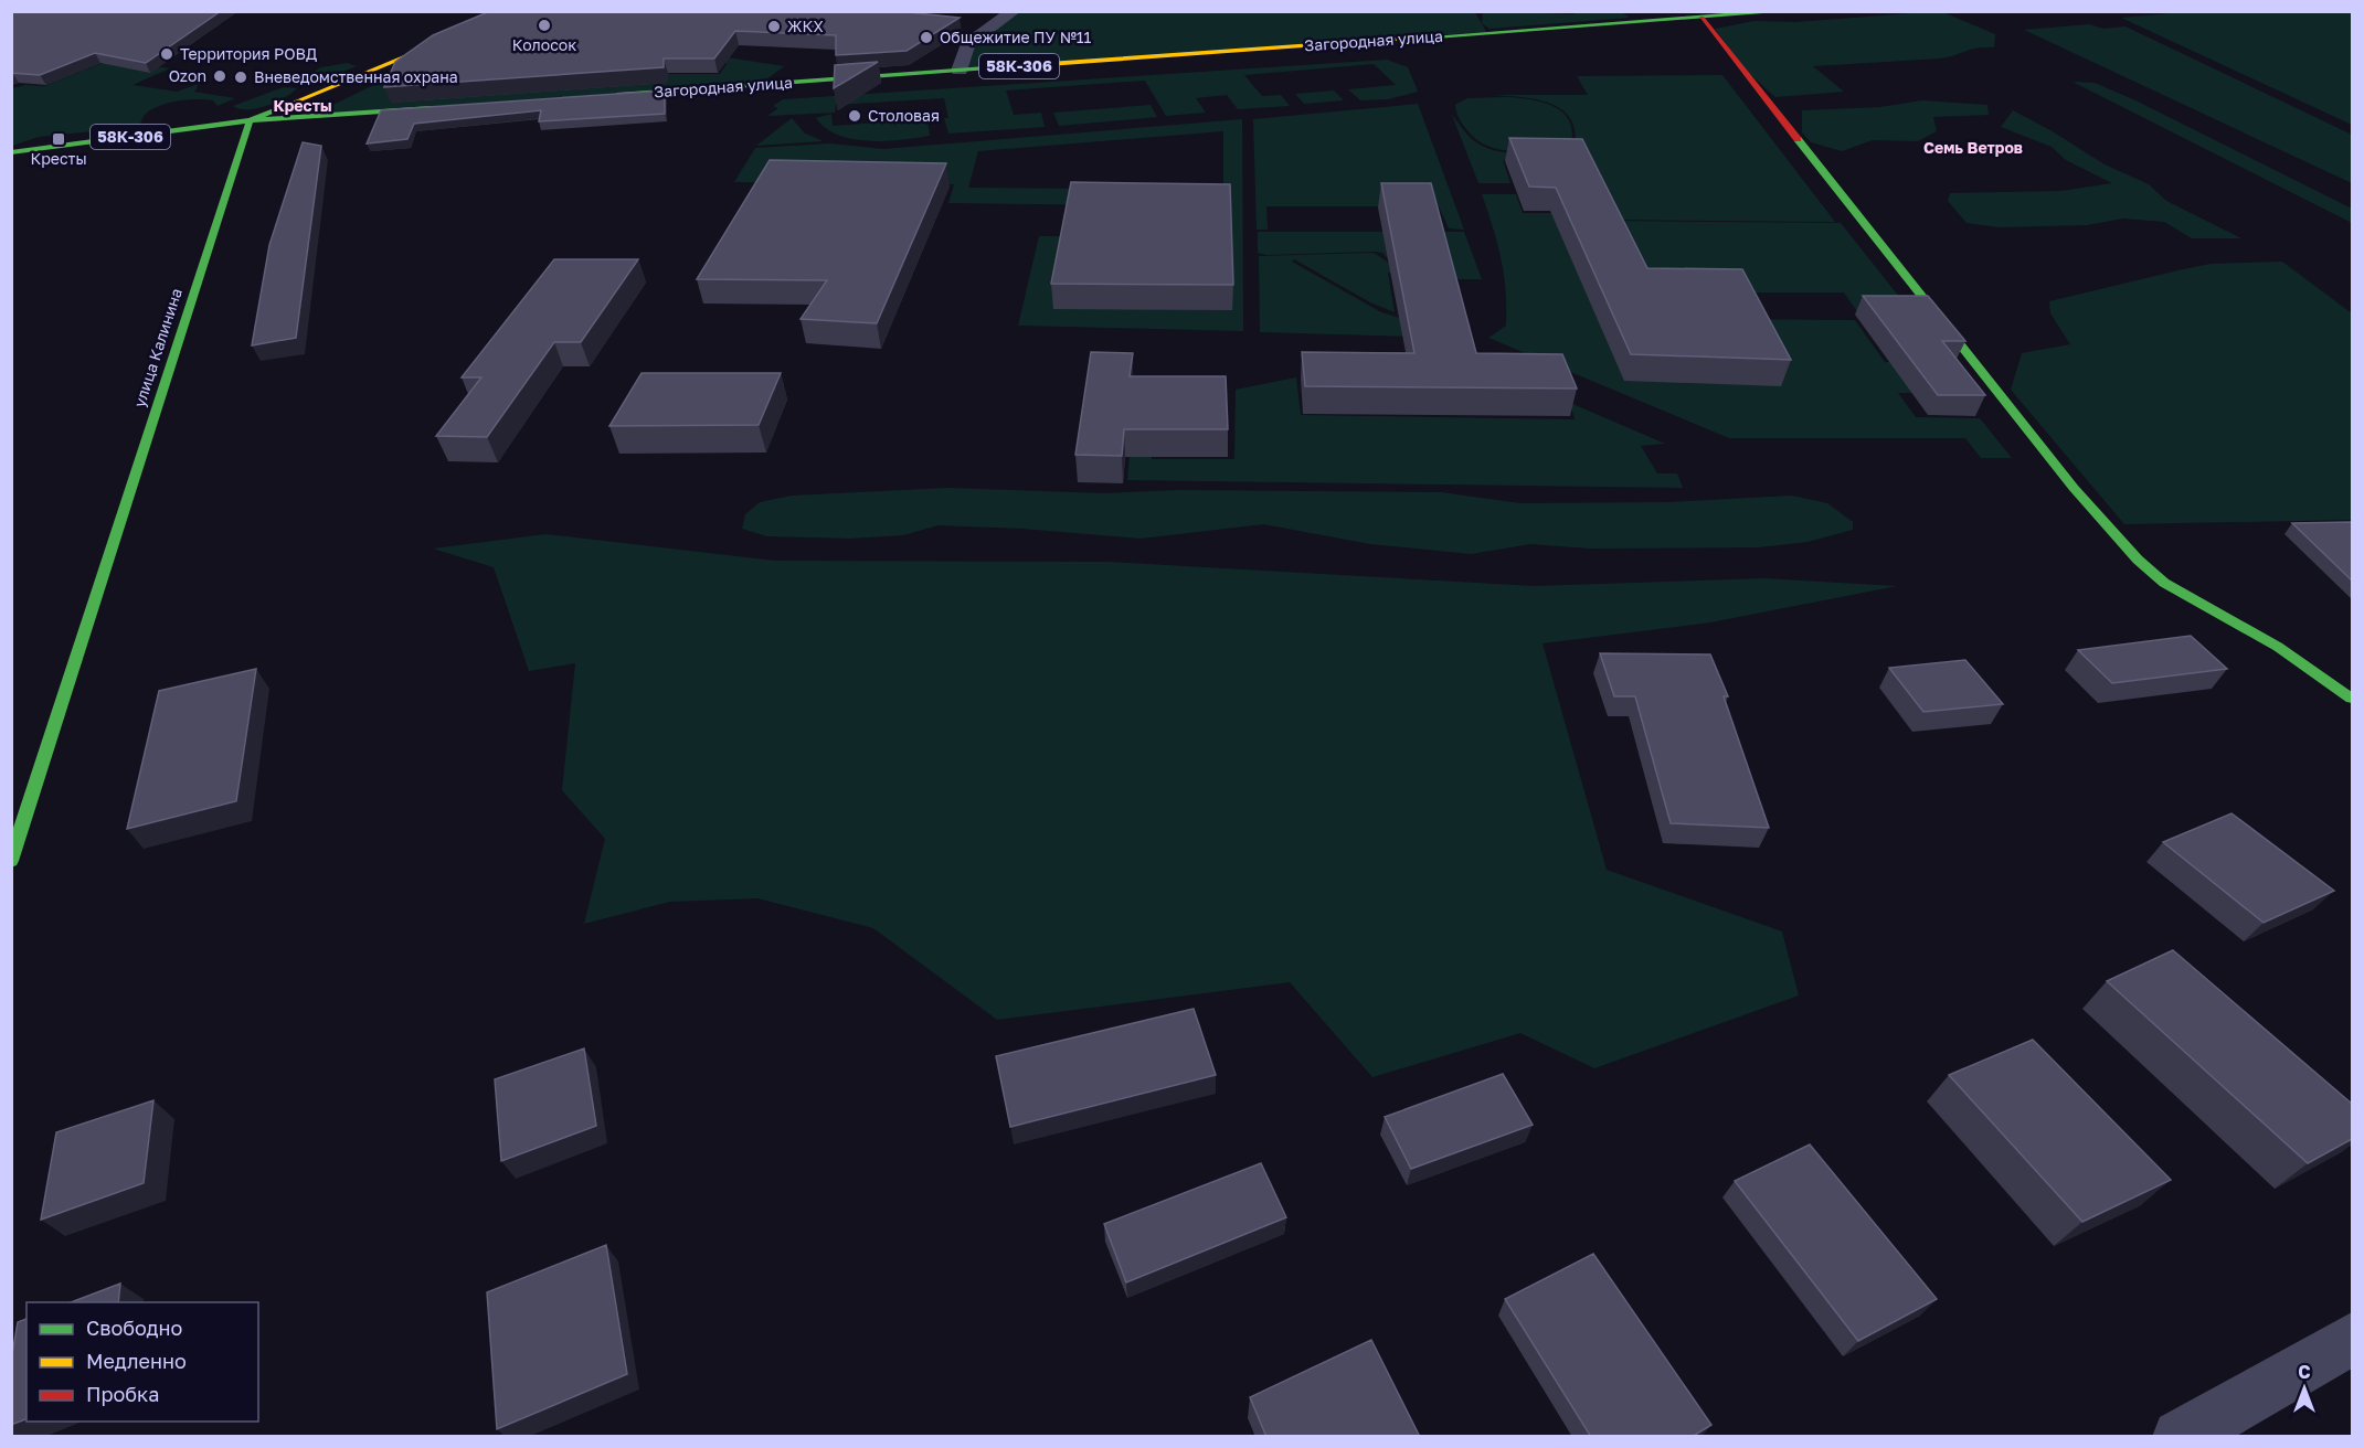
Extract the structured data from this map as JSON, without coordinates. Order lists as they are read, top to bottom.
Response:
{
  "streets": {
    "main road": ["Загородная улица", "58К-306", "улица Калинина"]
  },
  "crossings": [
    ["58К-306", "улица Калинина"]
  ],
  "districts": ["Кресты", "Семь Ветров"],
  "places": {
    "other": [
      "Колосок",
      "ЖКХ",
      "Общежитие ПУ №11",
      "Территория РОВД",
      "Ozon",
      "Вневедомственная охрана",
      "Столовая"
    ],
    "transit": ["Кресты"]
  },
  "legend": ["Свободно", "Медленно", "Пробка"],
  "north": "top"
}
